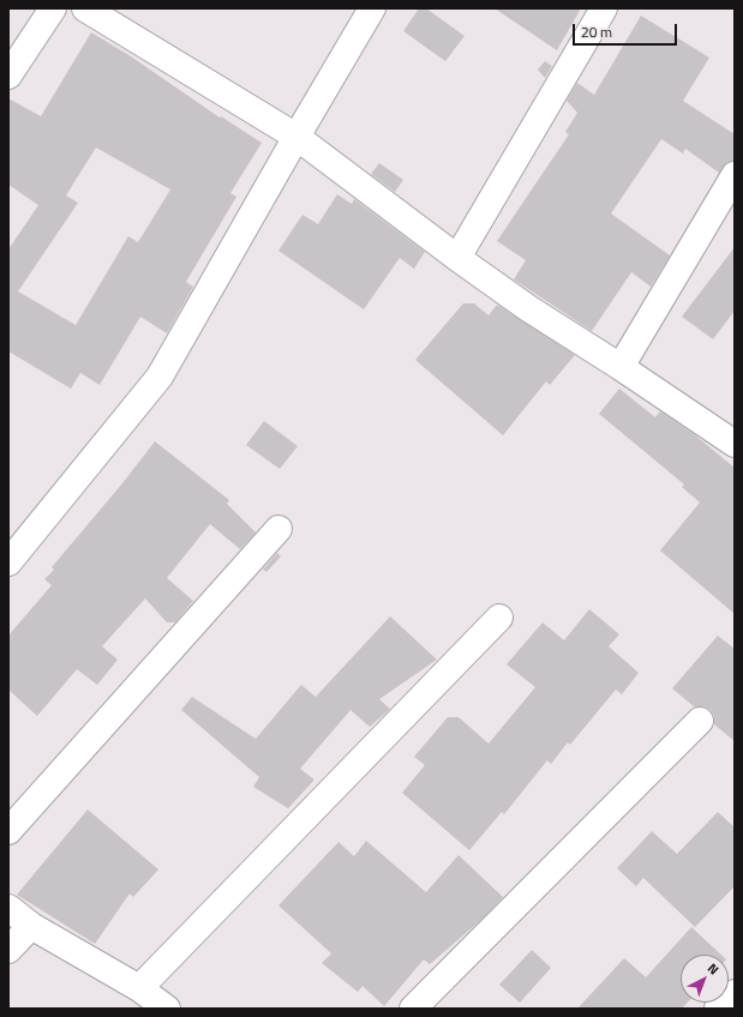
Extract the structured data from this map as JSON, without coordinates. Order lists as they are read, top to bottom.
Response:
{
  "scale_bar": "20 m",
  "north": "top right"
}
